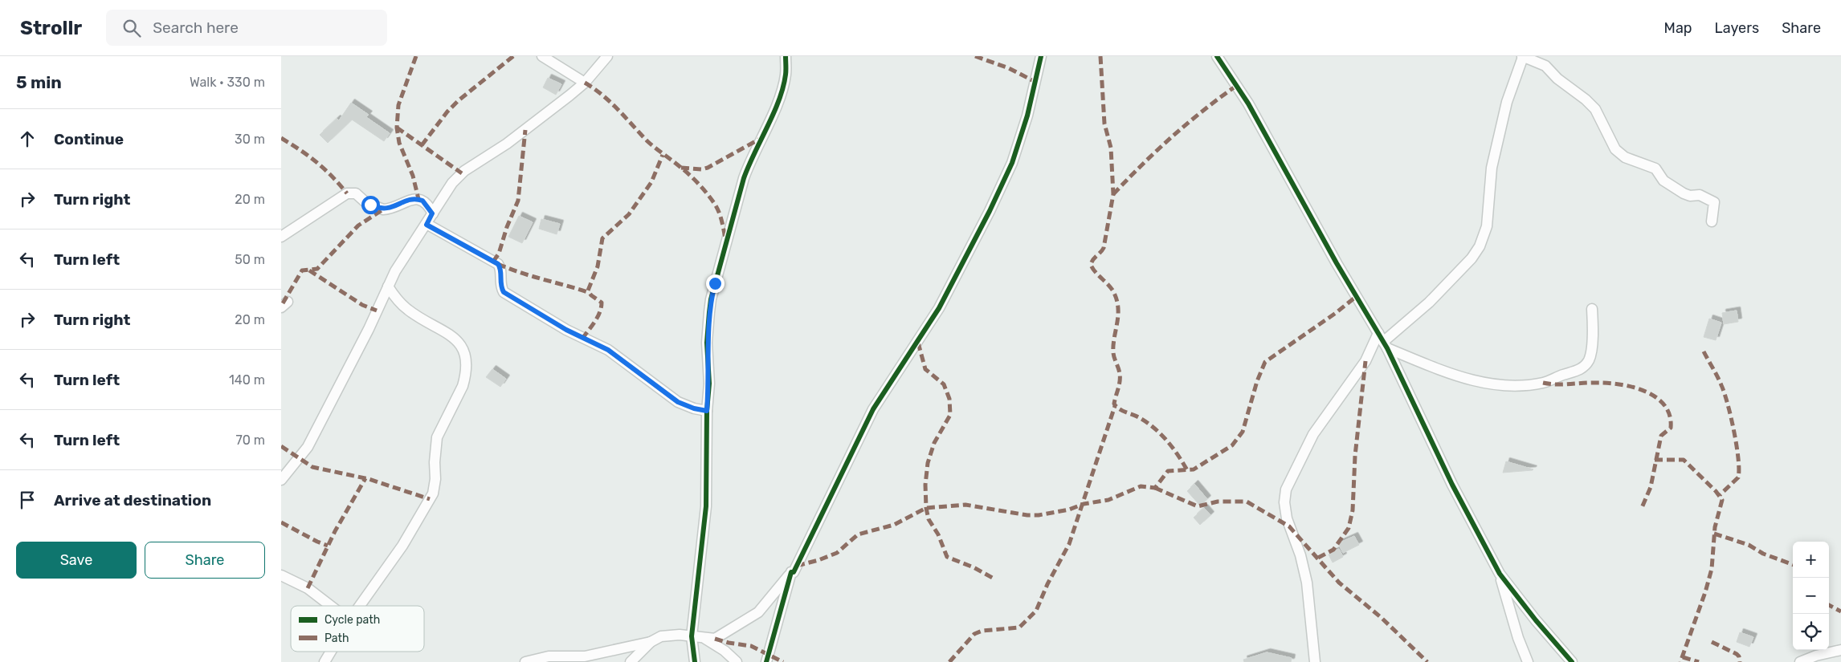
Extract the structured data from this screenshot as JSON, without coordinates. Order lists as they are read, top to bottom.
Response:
{
  "legend": ["Cycle path", "Path"],
  "page": {
    "header": "Strollr",
    "search": "Search here",
    "nav": ["Map", "Layers", "Share"],
    "heading": ["5 min", "Walk · 330 m"],
    "list": [
      ["Continue", "30 m"],
      ["Turn right", "20 m"],
      ["Turn left", "50 m"],
      ["Turn right", "20 m"],
      ["Turn left", "140 m"],
      ["Turn left", "70 m"],
      "Arrive at destination"
    ],
    "buttons": ["Save", "Share"],
    "map_buttons": ["+", "−"]
  }
}
